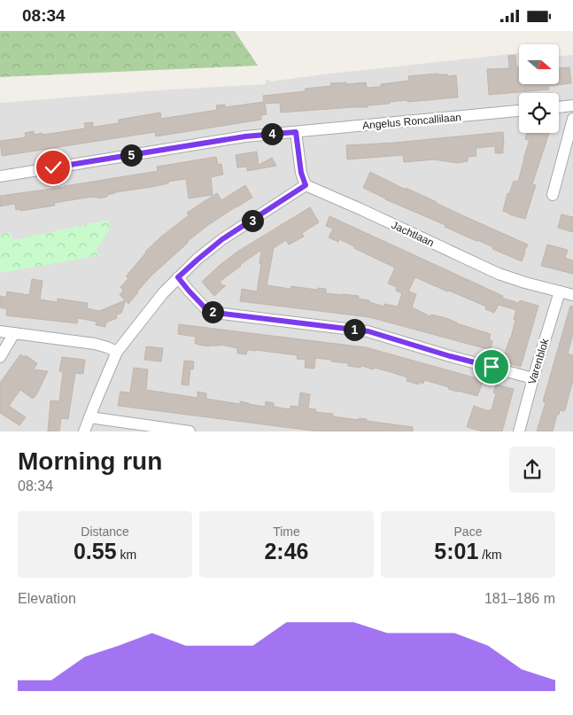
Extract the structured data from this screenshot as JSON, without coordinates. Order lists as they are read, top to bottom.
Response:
{
  "streets": {
    "street": ["Angelus Roncallilaan", "Jachtlaan", "Varenblok"]
  },
  "crossings": [
    ["Jachtlaan", "Varenblok"]
  ],
  "north": "right",
  "page": {
    "status": "08:34",
    "pins": [
      "4",
      "5",
      "3",
      "2",
      "1"
    ],
    "heading": ["Morning run", "08:34"],
    "stats": [
      ["Distance", "0.55 km"],
      ["Time", "2:46"],
      ["Pace", "5:01 /km"]
    ],
    "chart": ["Elevation", "181–186 m"]
  }
}
